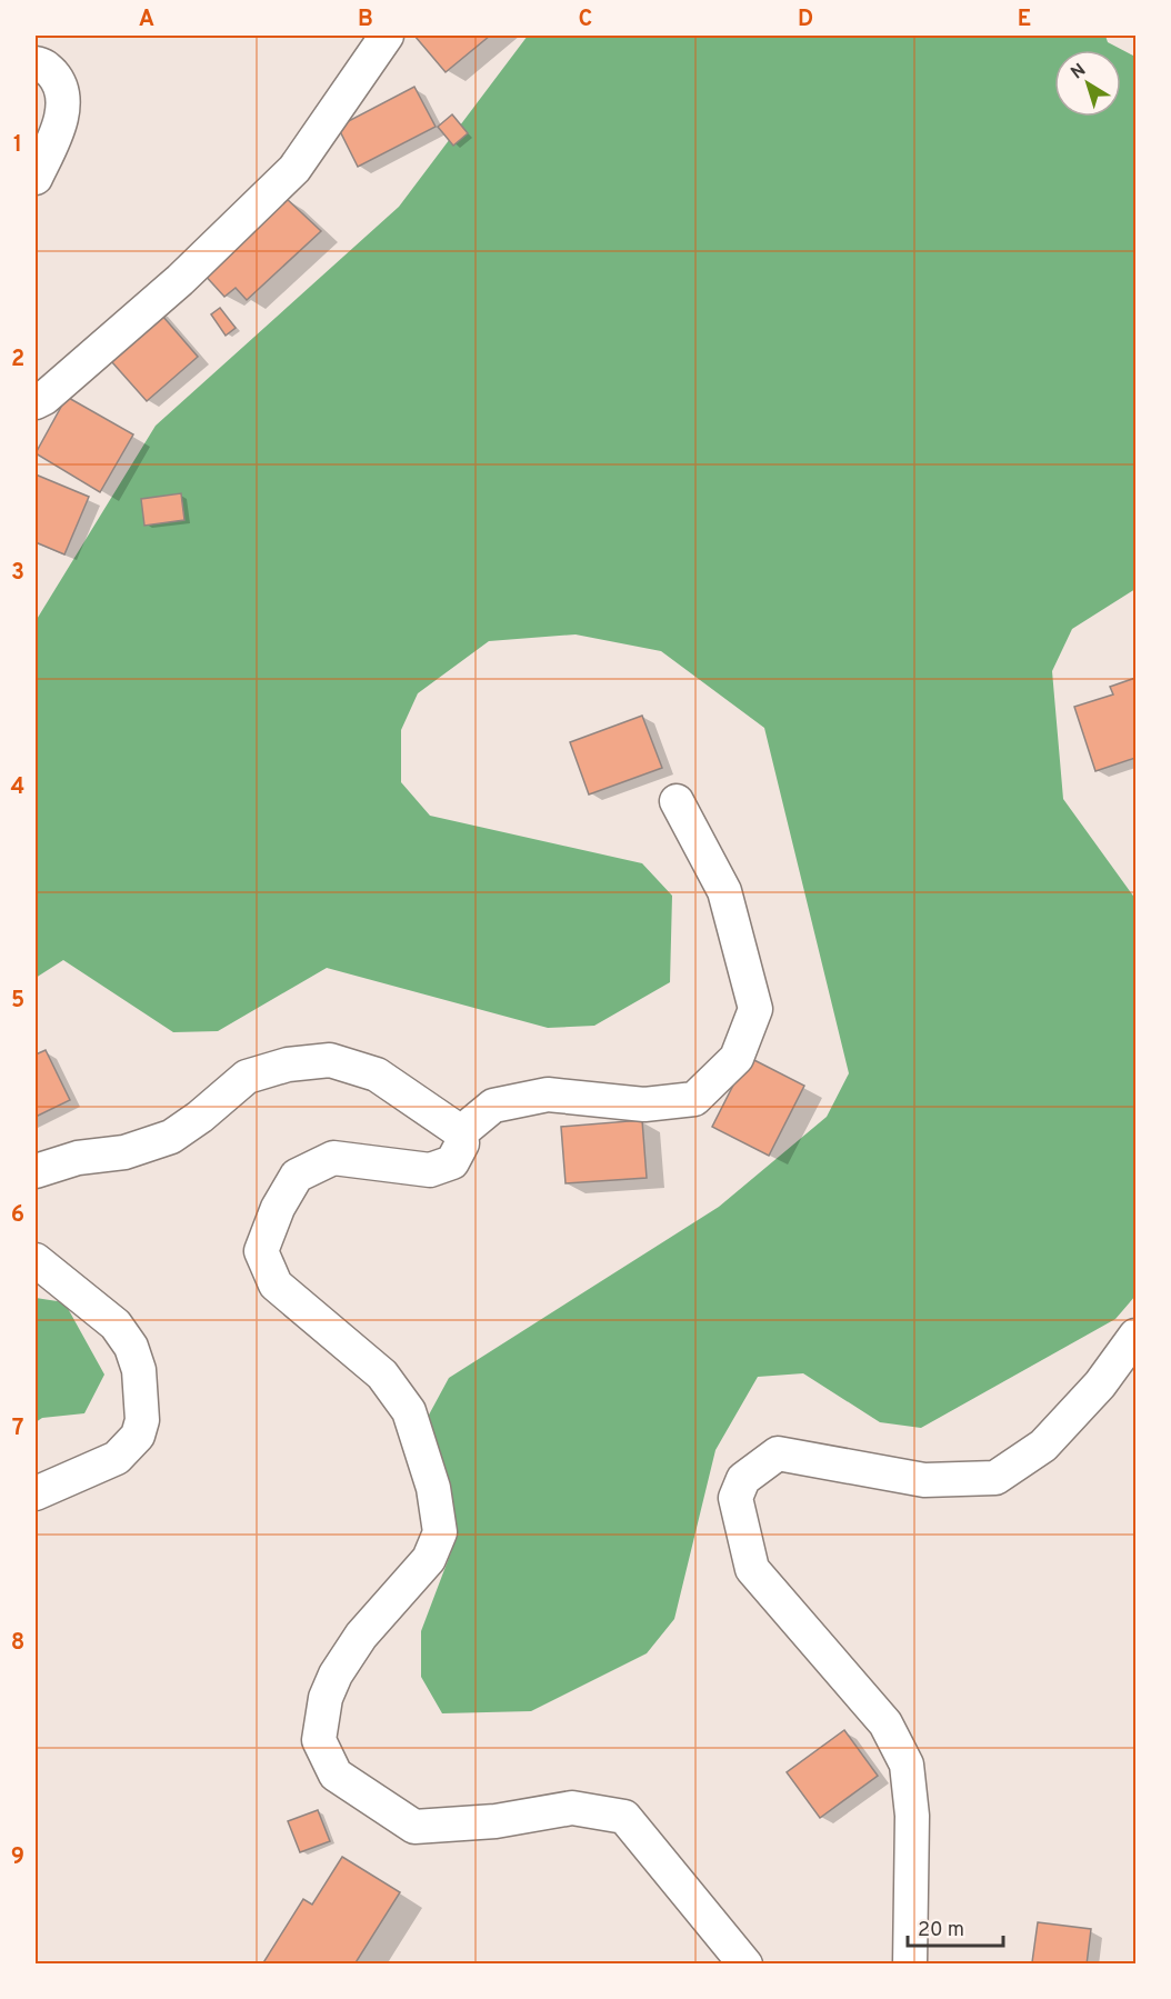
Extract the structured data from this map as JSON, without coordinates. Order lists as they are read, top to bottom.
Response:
{
  "scale_bar": "20 m",
  "north": "top left",
  "grid": {
    "columns": [
      "A",
      "B",
      "C",
      "D",
      "E"
    ],
    "rows": [
      "1",
      "2",
      "3",
      "4",
      "5",
      "6",
      "7",
      "8",
      "9"
    ]
  }
}
